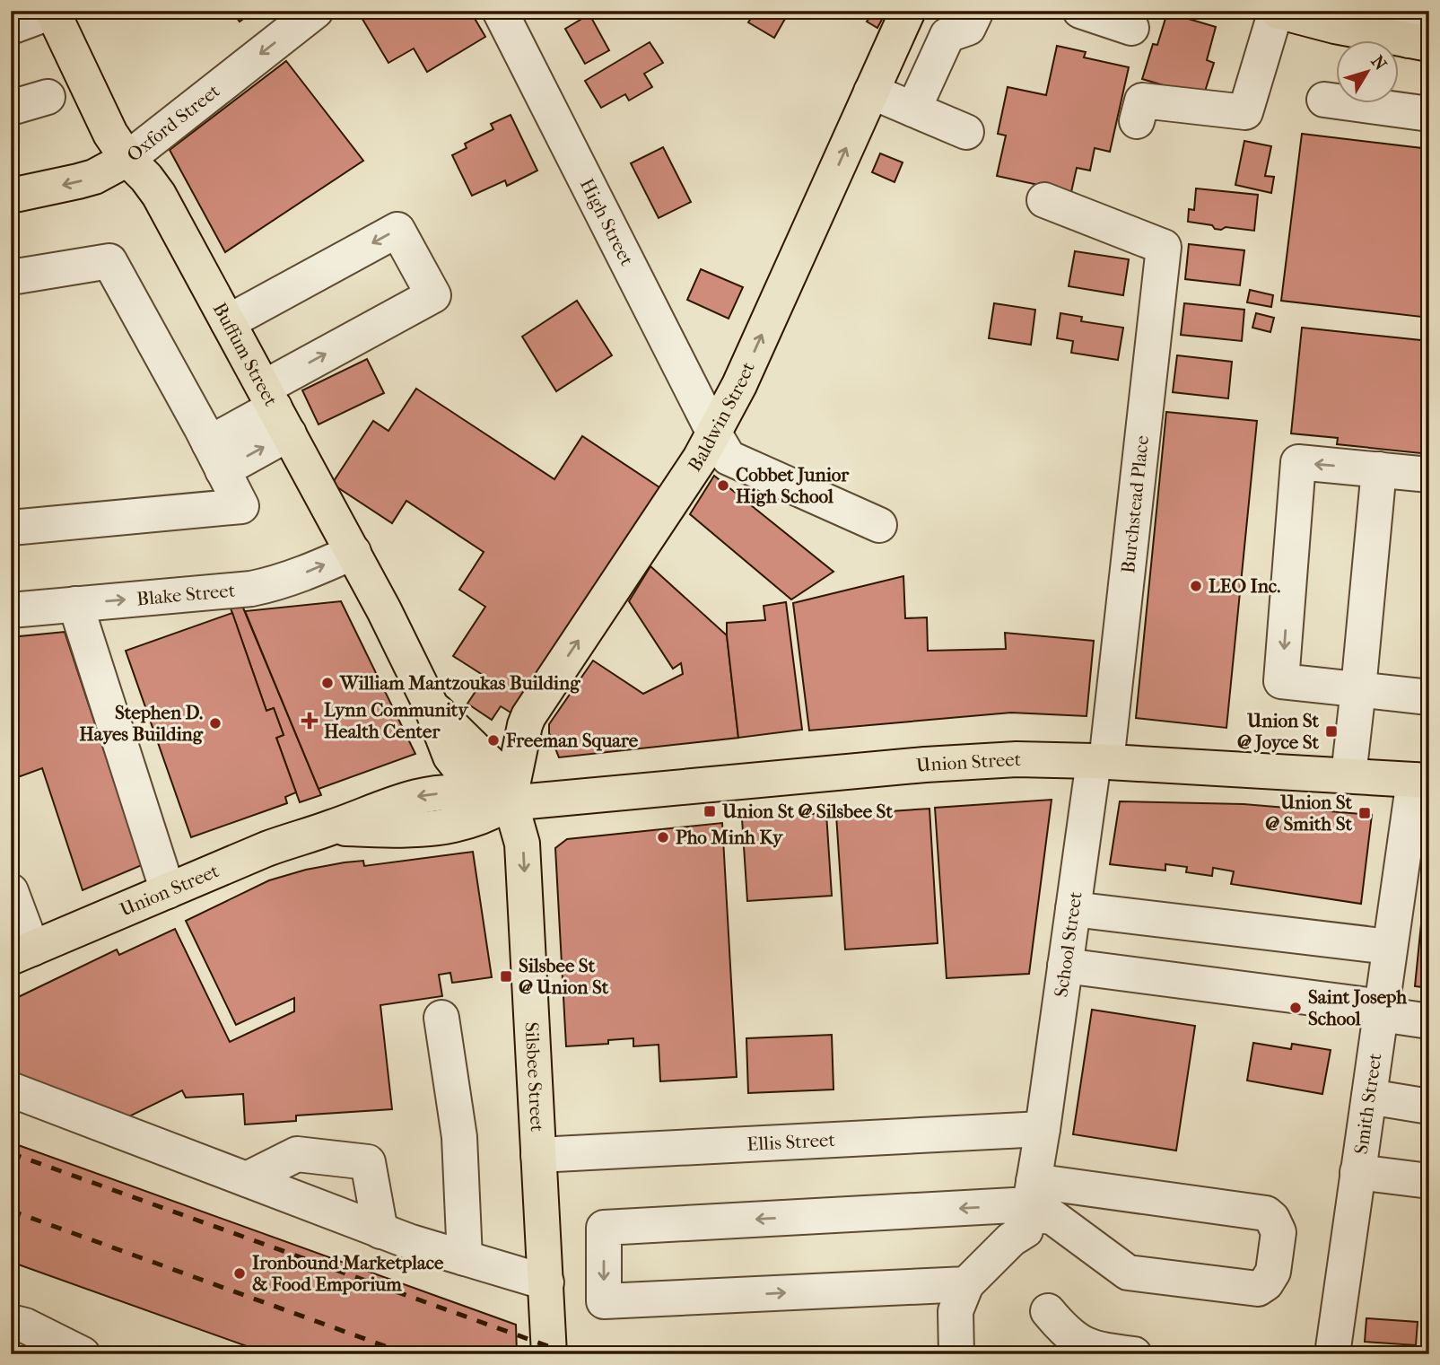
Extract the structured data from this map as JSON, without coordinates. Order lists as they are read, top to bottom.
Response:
{
  "streets": {
    "main road": [
      "Oxford Street",
      "Buffum Street",
      "Baldwin Street",
      "Union Street",
      "Silsbee Street"
    ],
    "street": [
      "High Street",
      "Burchstead Place",
      "Blake Street",
      "School Street",
      "Smith Street",
      "Ellis Street"
    ]
  },
  "crossings": [
    ["Oxford Street", "Buffum Street"],
    ["High Street", "Baldwin Street"],
    ["Buffum Street", "Baldwin Street"],
    ["Buffum Street", "Blake Street"],
    ["Buffum Street", "Union Street"],
    ["Buffum Street", "Silsbee Street"],
    ["Baldwin Street", "Union Street"],
    ["Baldwin Street", "Silsbee Street"],
    ["Burchstead Place", "Union Street"],
    ["Burchstead Place", "School Street"],
    ["Union Street", "School Street"],
    ["Union Street", "Silsbee Street"],
    ["Union Street", "Smith Street"],
    ["School Street", "Ellis Street"],
    ["Silsbee Street", "Ellis Street"]
  ],
  "one_way": ["Baldwin Street", "Blake Street", "Silsbee Street"],
  "places": {
    "other": [
      "Cobbet Junior High School",
      "LEO Inc.",
      "William Mantzoukas Building",
      "Stephen D. Hayes Building",
      "Freeman Square",
      "Pho Minh Ky",
      "Saint Joseph School",
      "Ironbound Marketplace & Food Emporium"
    ],
    "health": ["Lynn Community Health Center"],
    "transit": [
      "Union St @ Joyce St",
      "Union St @ Silsbee St",
      "Union St @ Smith St",
      "Silsbee St @ Union St"
    ]
  },
  "north": "top right"
}
